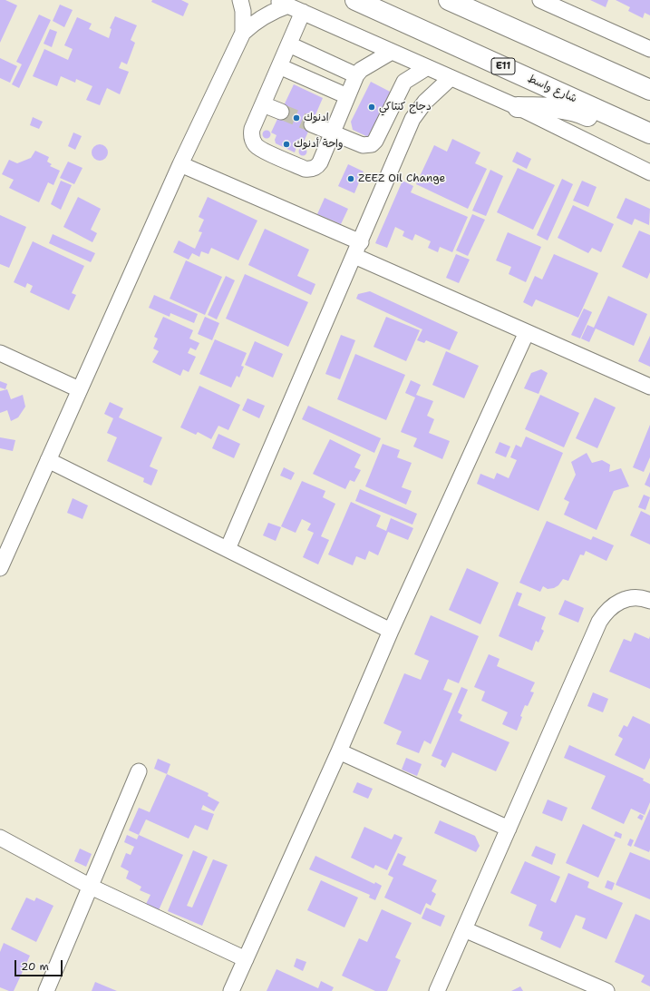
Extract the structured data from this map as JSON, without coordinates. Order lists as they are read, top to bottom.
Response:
{
  "streets": {
    "highway": ["E11", "شارع واسط"]
  },
  "places": [
    "دجاج كنتاكي",
    "ادنوك",
    "واحة أدنوك",
    "ZEEZ Oil Change"
  ],
  "scale_bar": "20 m"
}
